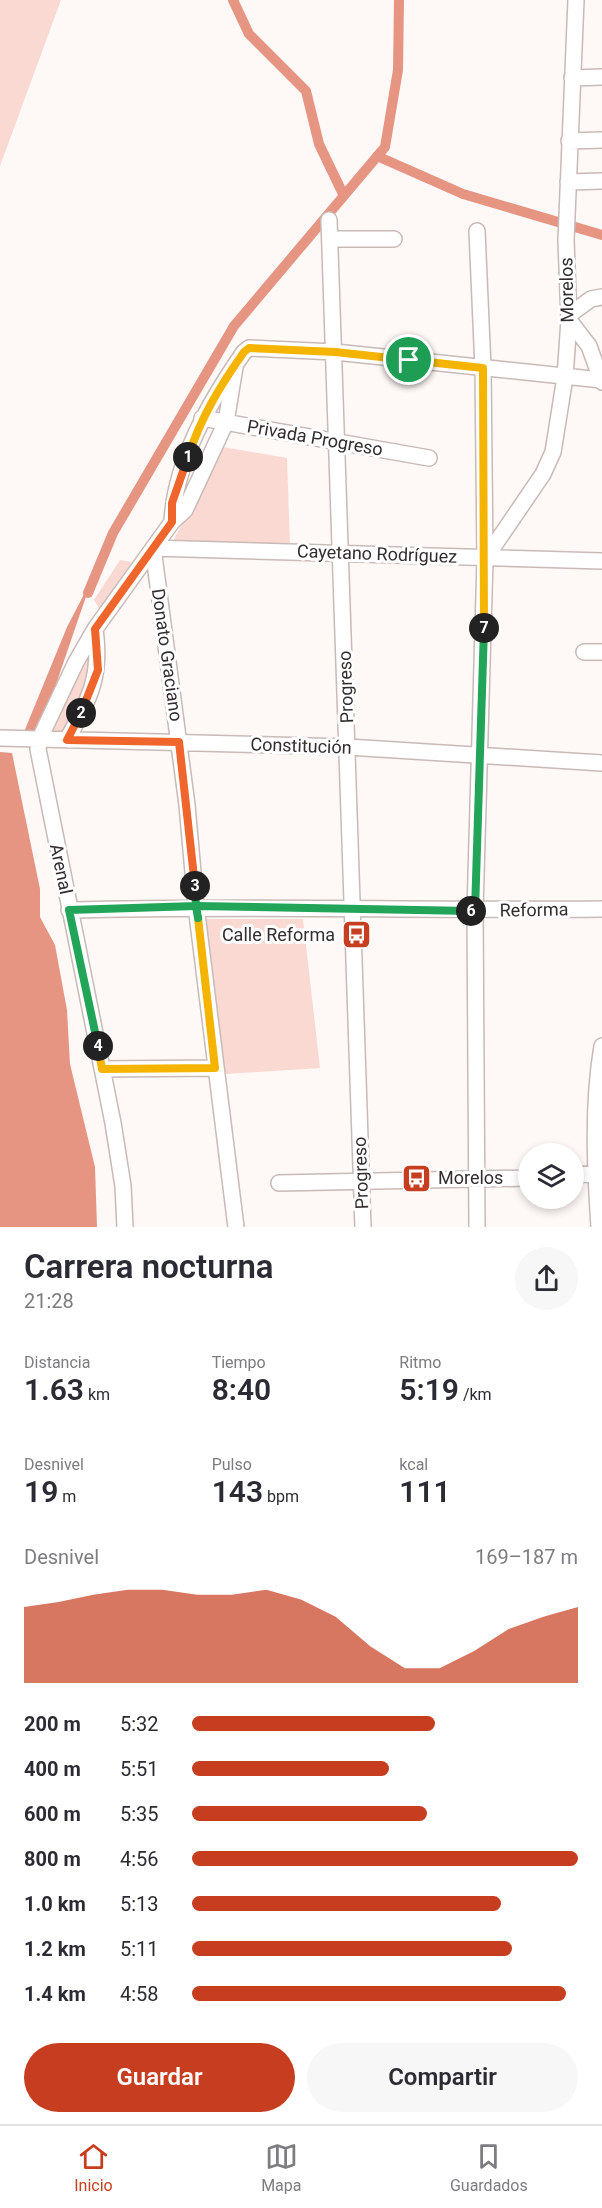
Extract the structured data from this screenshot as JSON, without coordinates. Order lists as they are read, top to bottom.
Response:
{
  "streets": {
    "street": [
      "Morelos",
      "Privada Progreso",
      "Cayetano Rodríguez",
      "Donato Graciano",
      "Progreso",
      "Constitución",
      "Arenal",
      "Reforma"
    ]
  },
  "crossings": [
    ["Morelos", "Cayetano Rodríguez"],
    ["Privada Progreso", "Progreso"],
    ["Privada Progreso", "Arenal"],
    ["Cayetano Rodríguez", "Donato Graciano"],
    ["Cayetano Rodríguez", "Progreso"],
    ["Cayetano Rodríguez", "Arenal"],
    ["Donato Graciano", "Constitución"],
    ["Donato Graciano", "Arenal"],
    ["Donato Graciano", "Reforma"],
    ["Progreso", "Constitución"],
    ["Progreso", "Reforma"],
    ["Constitución", "Arenal"],
    ["Arenal", "Reforma"]
  ],
  "places": {
    "bus stop": ["Calle Reforma", "Morelos"]
  },
  "page": {
    "pins": [
      "1",
      "7",
      "2",
      "3",
      "6",
      "4"
    ],
    "heading": ["Carrera nocturna", "21:28"],
    "stats": [
      ["Distancia", "1.63 km"],
      ["Tiempo", "8:40"],
      ["Ritmo", "5:19 /km"],
      ["Desnivel", "19 m"],
      ["Pulso", "143 bpm"],
      ["kcal", "111"]
    ],
    "chart": ["Desnivel", "169–187 m"],
    "list": [
      {
        "name": "200 m",
        "note": "5:32"
      },
      {
        "name": "400 m",
        "note": "5:51"
      },
      {
        "name": "600 m",
        "note": "5:35"
      },
      {
        "name": "800 m",
        "note": "4:56"
      },
      {
        "name": "1.0 km",
        "note": "5:13"
      },
      {
        "name": "1.2 km",
        "note": "5:11"
      },
      {
        "name": "1.4 km",
        "note": "4:58"
      }
    ],
    "buttons": ["Guardar", "Compartir"],
    "tabs": ["Inicio", "Mapa", "Guardados"]
  }
}
